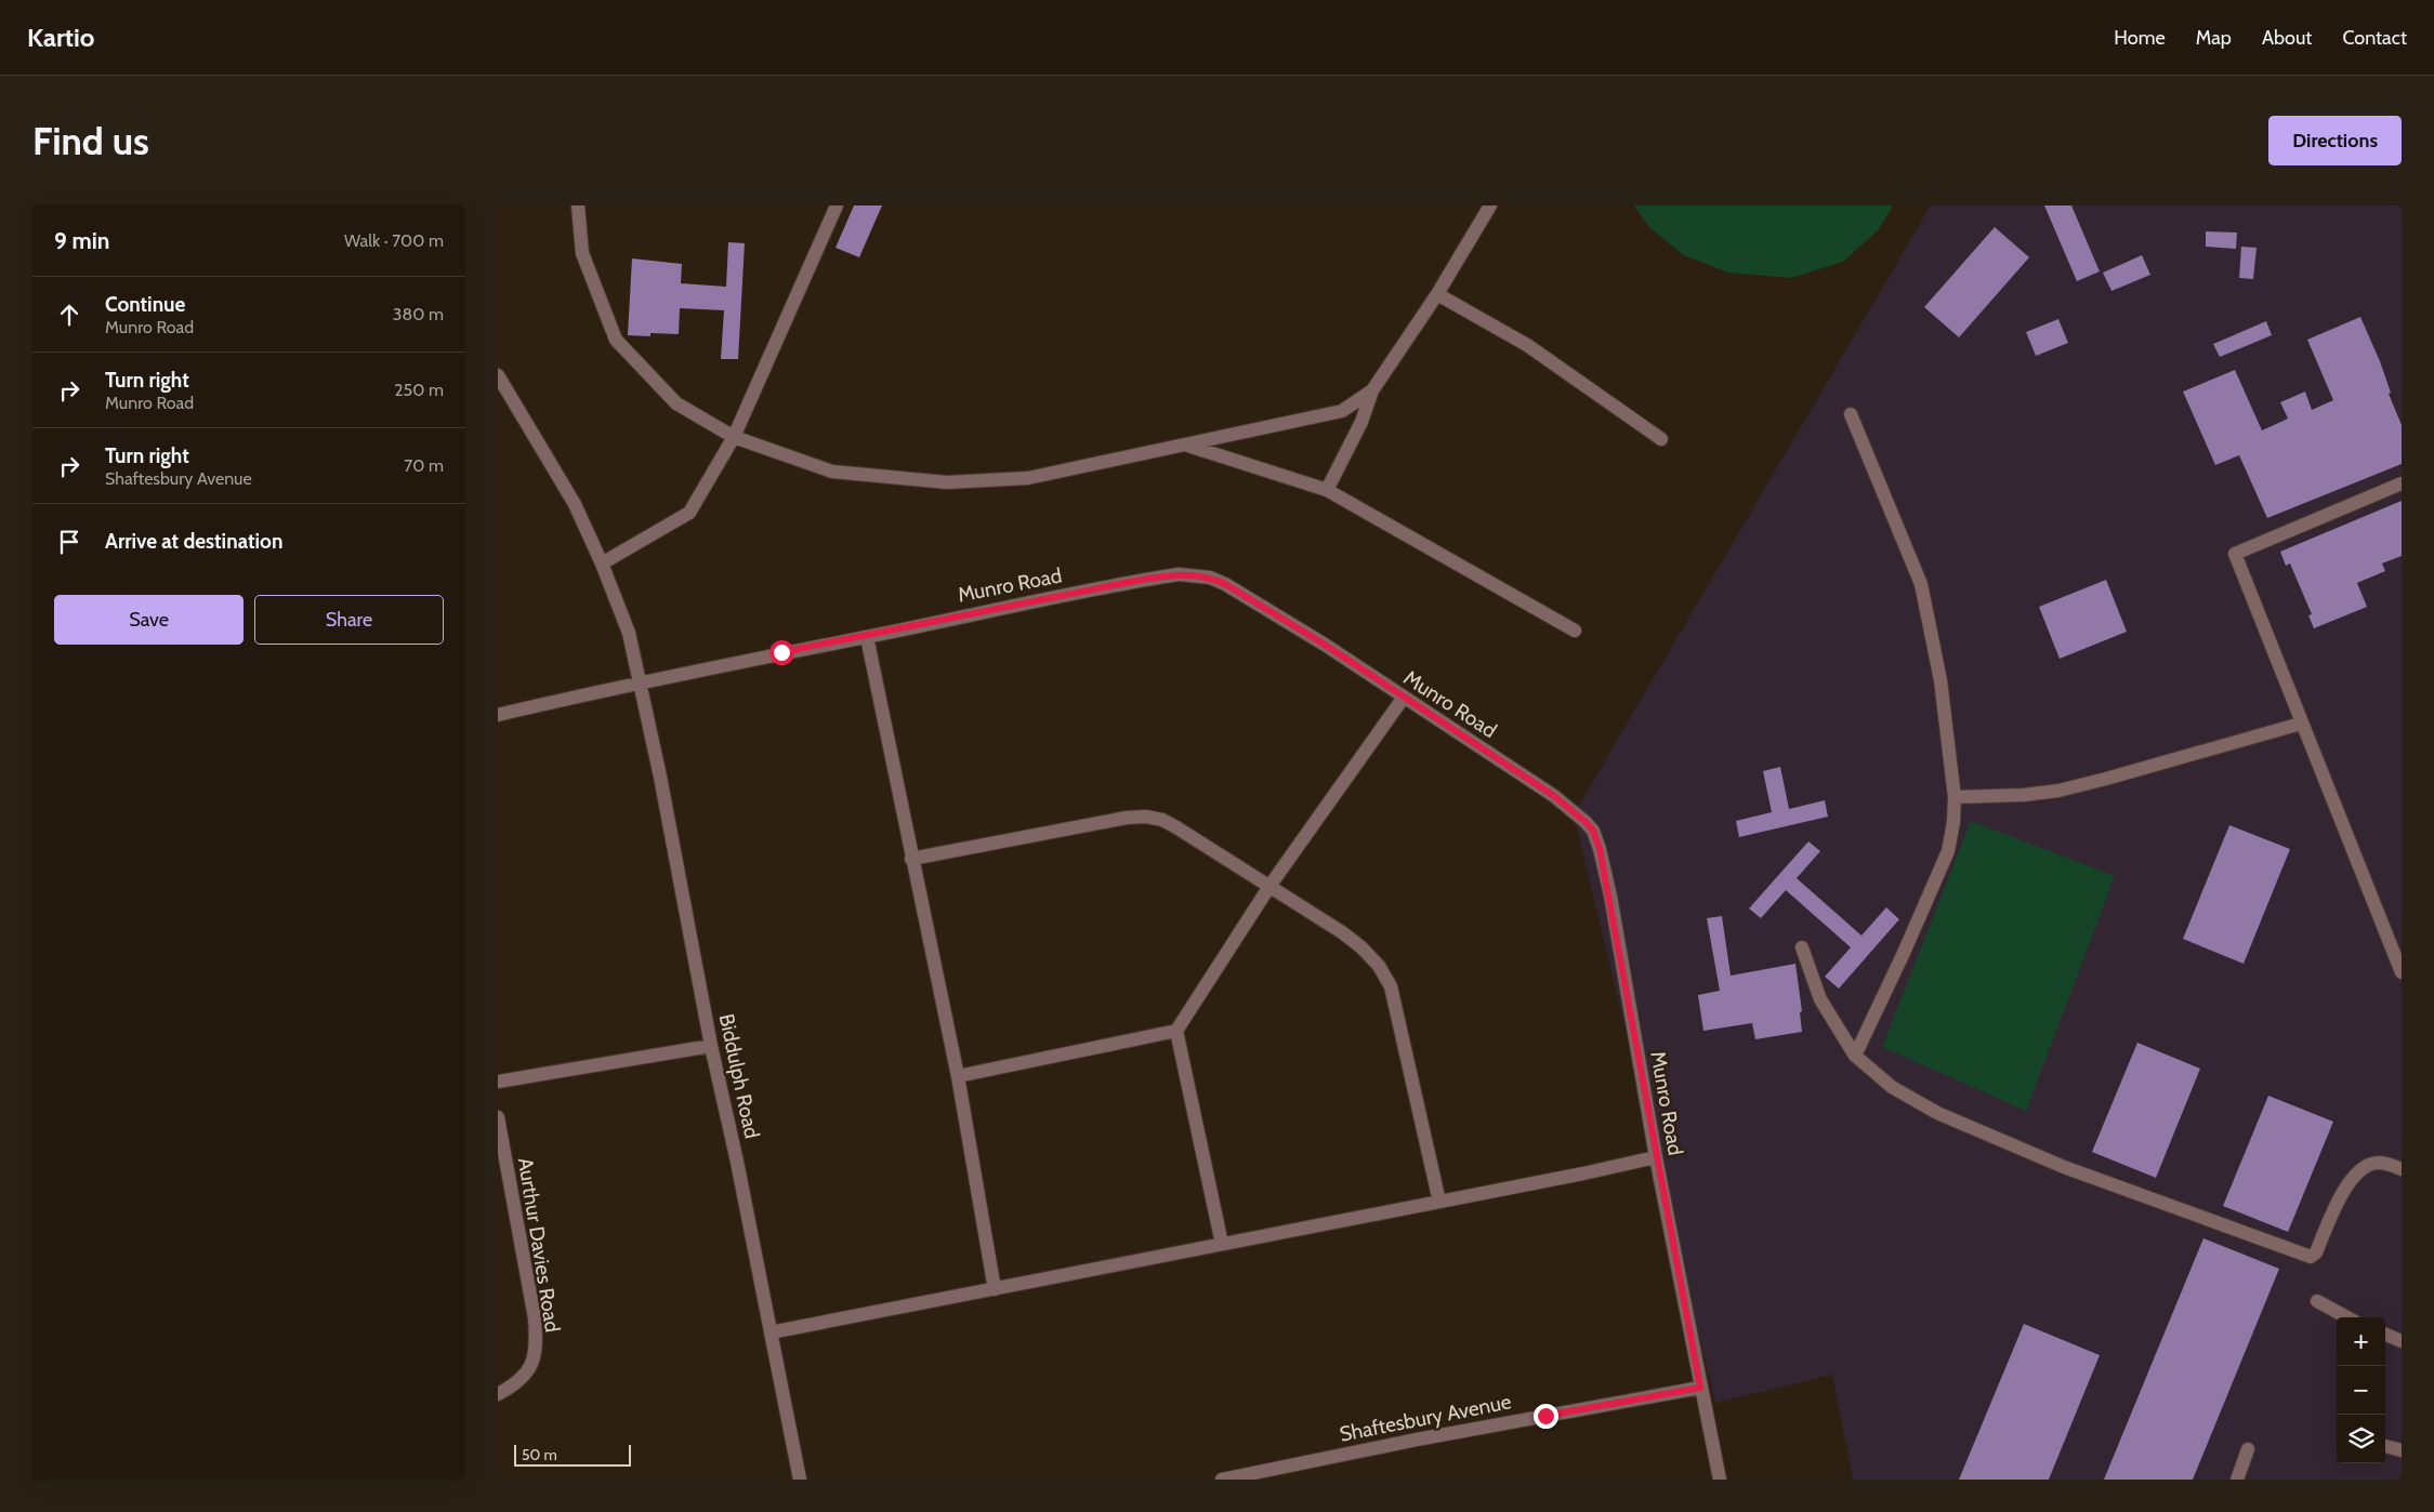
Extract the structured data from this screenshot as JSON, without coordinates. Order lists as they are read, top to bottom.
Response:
{
  "streets": {
    "street": [
      "Munro Road",
      "Biddulph Road",
      "Aurthur Davies Road",
      "Shaftesbury Avenue"
    ]
  },
  "crossings": [
    ["Munro Road", "Biddulph Road"],
    ["Munro Road", "Shaftesbury Avenue"]
  ],
  "scale_bar": "50 m",
  "page": {
    "header": "Kartio",
    "nav": [
      "Home",
      "Map",
      "About",
      "Contact"
    ],
    "buttons": [
      "Directions",
      ["Save", "Share"]
    ],
    "title": "Find us",
    "heading": ["9 min", "Walk · 700 m"],
    "list": [
      ["Continue", "Munro Road", "380 m"],
      ["Turn right", "Munro Road", "250 m"],
      ["Turn right", "Shaftesbury Avenue", "70 m"],
      "Arrive at destination"
    ],
    "map_buttons": ["+", "−"],
    "scale": "50 m"
  }
}
